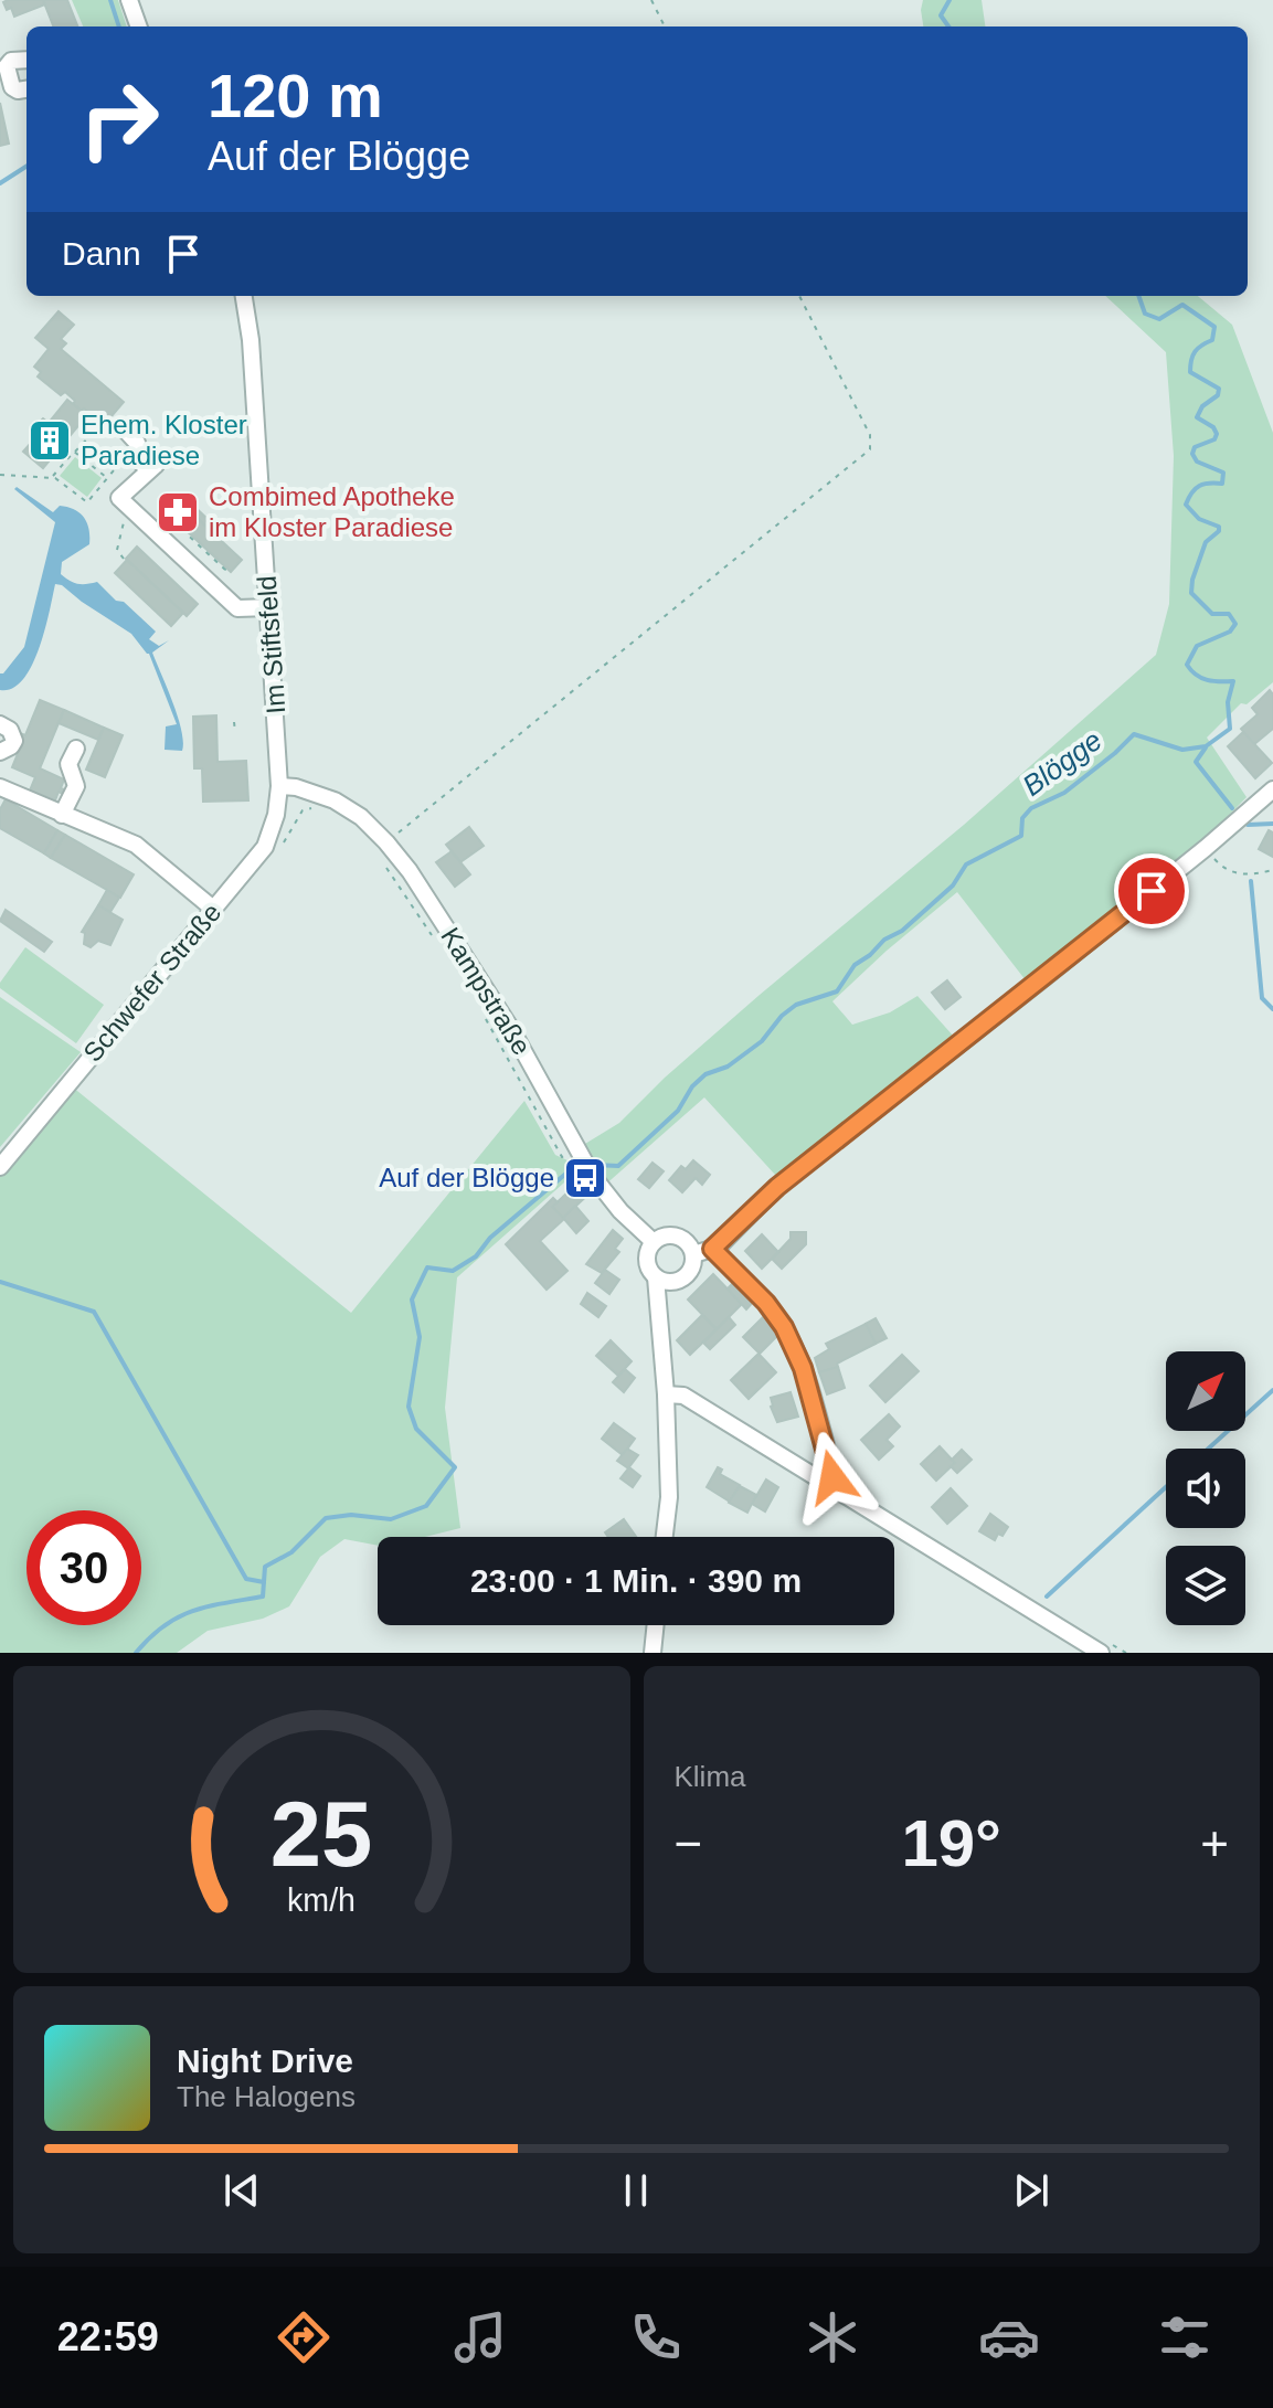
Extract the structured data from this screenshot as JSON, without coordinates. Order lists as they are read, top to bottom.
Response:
{
  "streets": {
    "street": ["Im Stiftsfeld", "Schwefer Straße", "Kampstraße"]
  },
  "crossings": [
    ["Im Stiftsfeld", "Schwefer Straße"],
    ["Im Stiftsfeld", "Kampstraße"],
    ["Schwefer Straße", "Kampstraße"]
  ],
  "water": ["Blögge"],
  "places": {
    "building": ["Ehem. Kloster Paradiese"],
    "pharmacy": ["Combimed Apotheke im Kloster Paradiese"],
    "bus stop": ["Auf der Blögge"]
  },
  "north": "top right",
  "page": {
    "turn": ["120 m", "Auf der Blögge"],
    "then": "Dann",
    "limit": "30",
    "trip": "23:00 · 1 Min. · 390 m",
    "tile": "Klima",
    "heat": ["−", "19°", "+"],
    "song": ["Night Drive", "The Halogens"],
    "tabs": "22:59",
    "gauge": ["25", "km/h"]
  }
}
